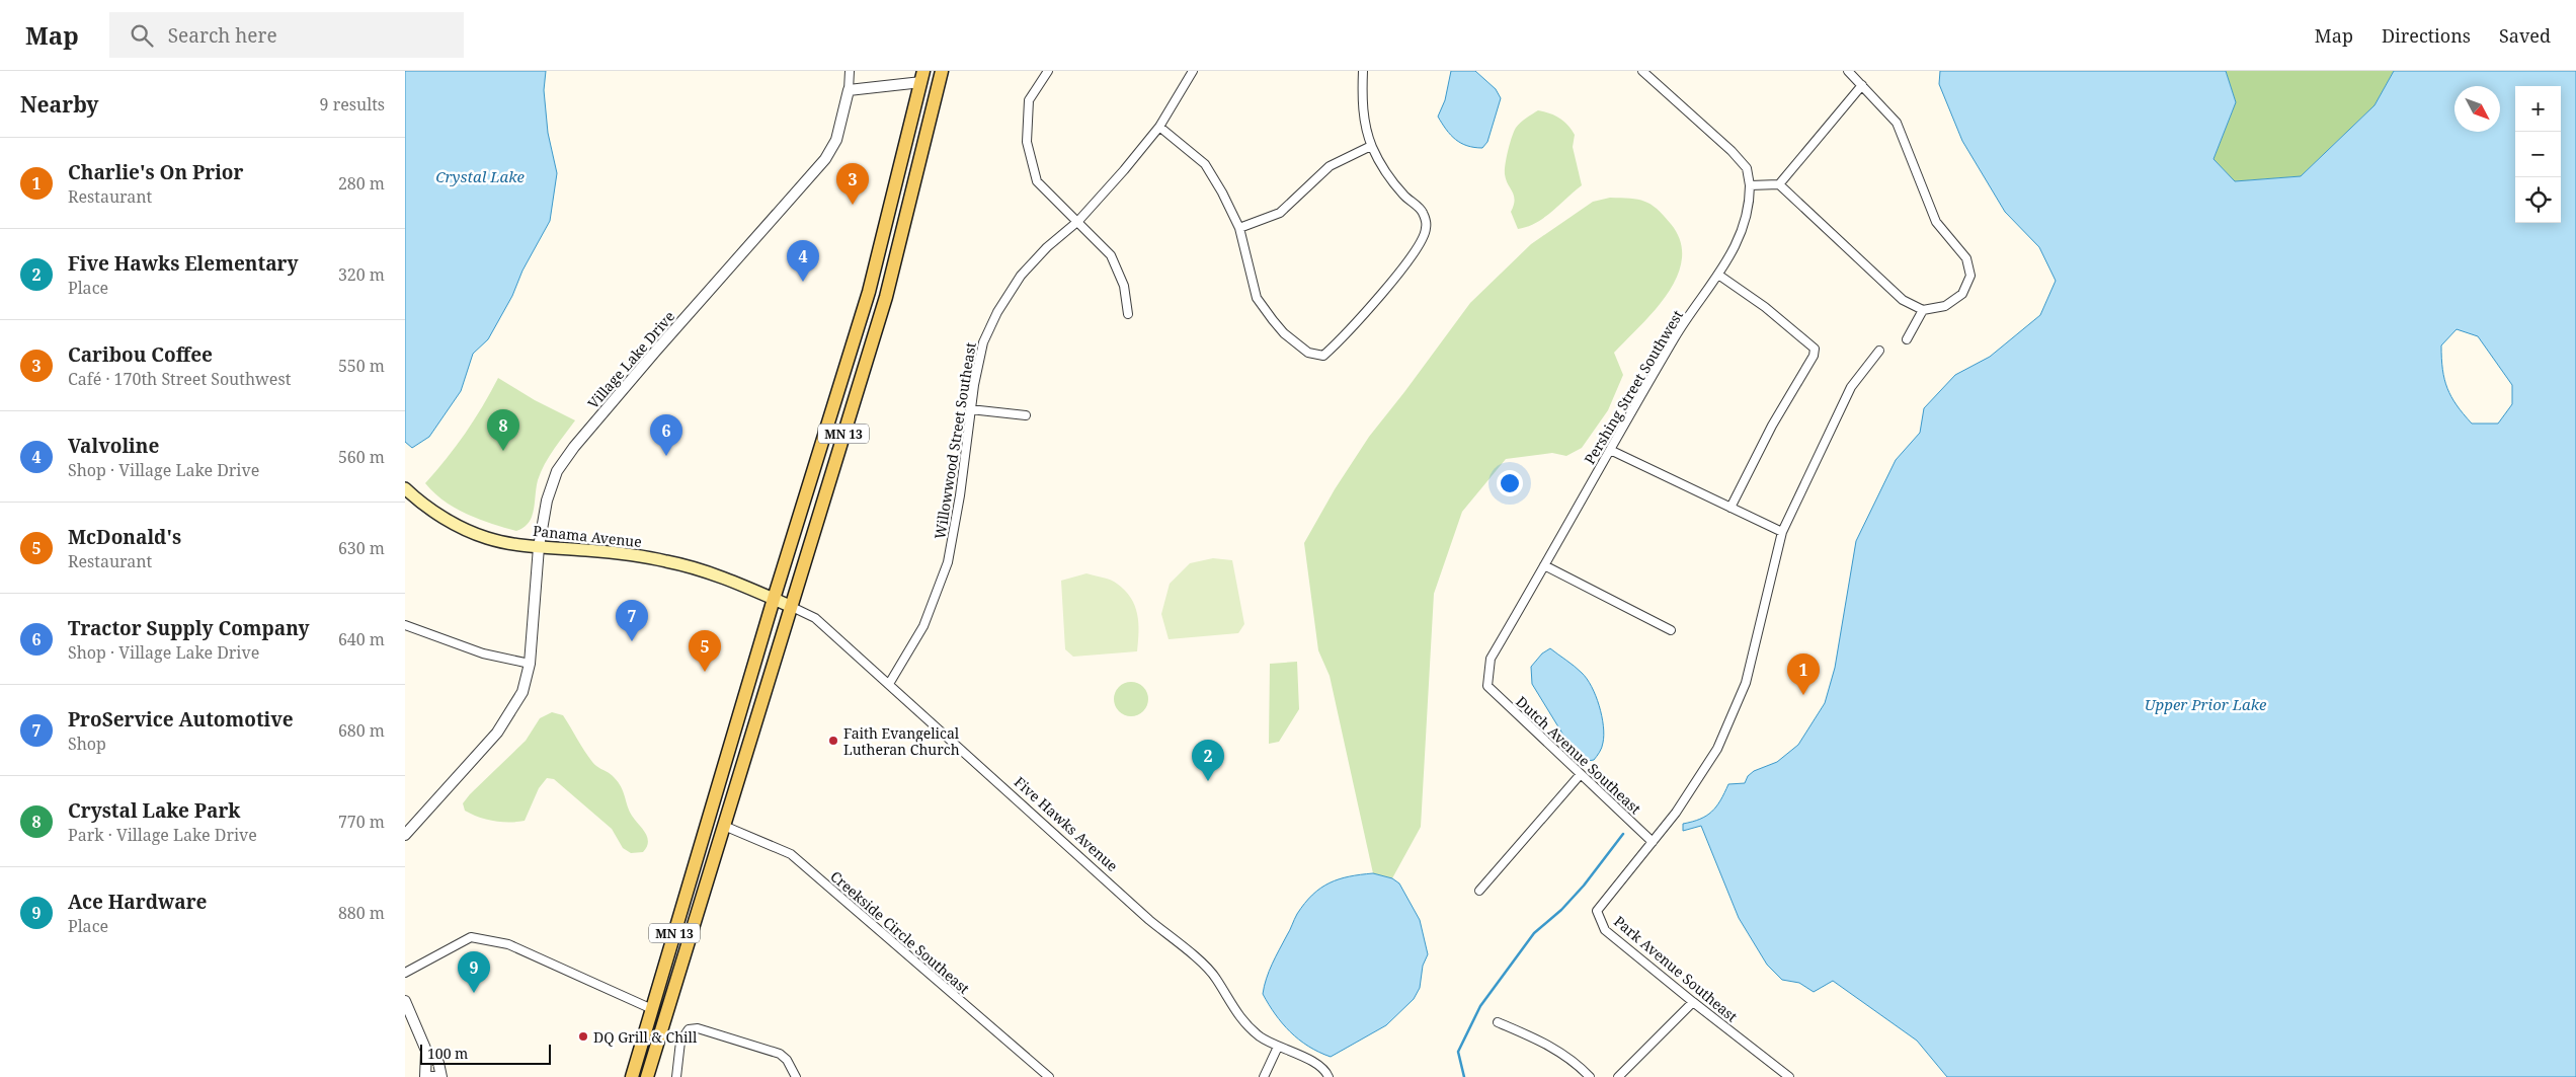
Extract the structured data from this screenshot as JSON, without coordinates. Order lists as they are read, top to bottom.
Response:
{
  "streets": {
    "main road": ["MN 13", "Panama Avenue", "Five Hawks Avenue"],
    "street": [
      "Village Lake Drive",
      "Pershing Street Southwest",
      "Willowwood Street Southeast",
      "Dutch Avenue Southeast",
      "Creekside Circle Southeast",
      "Park Avenue Southeast"
    ]
  },
  "crossings": [
    ["Village Lake Drive", "Panama Avenue"],
    ["Pershing Street Southwest", "Dutch Avenue Southeast"],
    ["MN 13", "Panama Avenue"],
    ["MN 13", "Five Hawks Avenue"],
    ["MN 13", "Creekside Circle Southeast"],
    ["Willowwood Street Southeast", "Five Hawks Avenue"],
    ["Panama Avenue", "Five Hawks Avenue"],
    ["Dutch Avenue Southeast", "Park Avenue Southeast"]
  ],
  "water": ["Crystal Lake", "Upper Prior Lake"],
  "places": ["Faith Evangelical Lutheran Church", "DQ Grill & Chill"],
  "scale_bar": "100 m",
  "north": "bottom right",
  "page": {
    "header": "Map",
    "search": "Search here",
    "nav": ["Map", "Directions", "Saved"],
    "heading": ["Nearby", "9 results"],
    "map_buttons": ["+", "−"],
    "list": [
      {
        "mark": "1",
        "name": "Charlie's On Prior",
        "note": "Restaurant",
        "value": "280 m"
      },
      {
        "mark": "2",
        "name": "Five Hawks Elementary",
        "note": "Place",
        "value": "320 m"
      },
      {
        "mark": "3",
        "name": "Caribou Coffee",
        "note": "Café · 170th Street Southwest",
        "value": "550 m"
      },
      {
        "mark": "4",
        "name": "Valvoline",
        "note": "Shop · Village Lake Drive",
        "value": "560 m"
      },
      {
        "mark": "5",
        "name": "McDonald's",
        "note": "Restaurant",
        "value": "630 m"
      },
      {
        "mark": "6",
        "name": "Tractor Supply Company",
        "note": "Shop · Village Lake Drive",
        "value": "640 m"
      },
      {
        "mark": "7",
        "name": "ProService Automotive",
        "note": "Shop",
        "value": "680 m"
      },
      {
        "mark": "8",
        "name": "Crystal Lake Park",
        "note": "Park · Village Lake Drive",
        "value": "770 m"
      },
      {
        "mark": "9",
        "name": "Ace Hardware",
        "note": "Place",
        "value": "880 m"
      }
    ],
    "pins": [
      "3",
      "4",
      "8",
      "6",
      "7",
      "5",
      "1",
      "2",
      "9"
    ],
    "scale": "100 m"
  }
}
